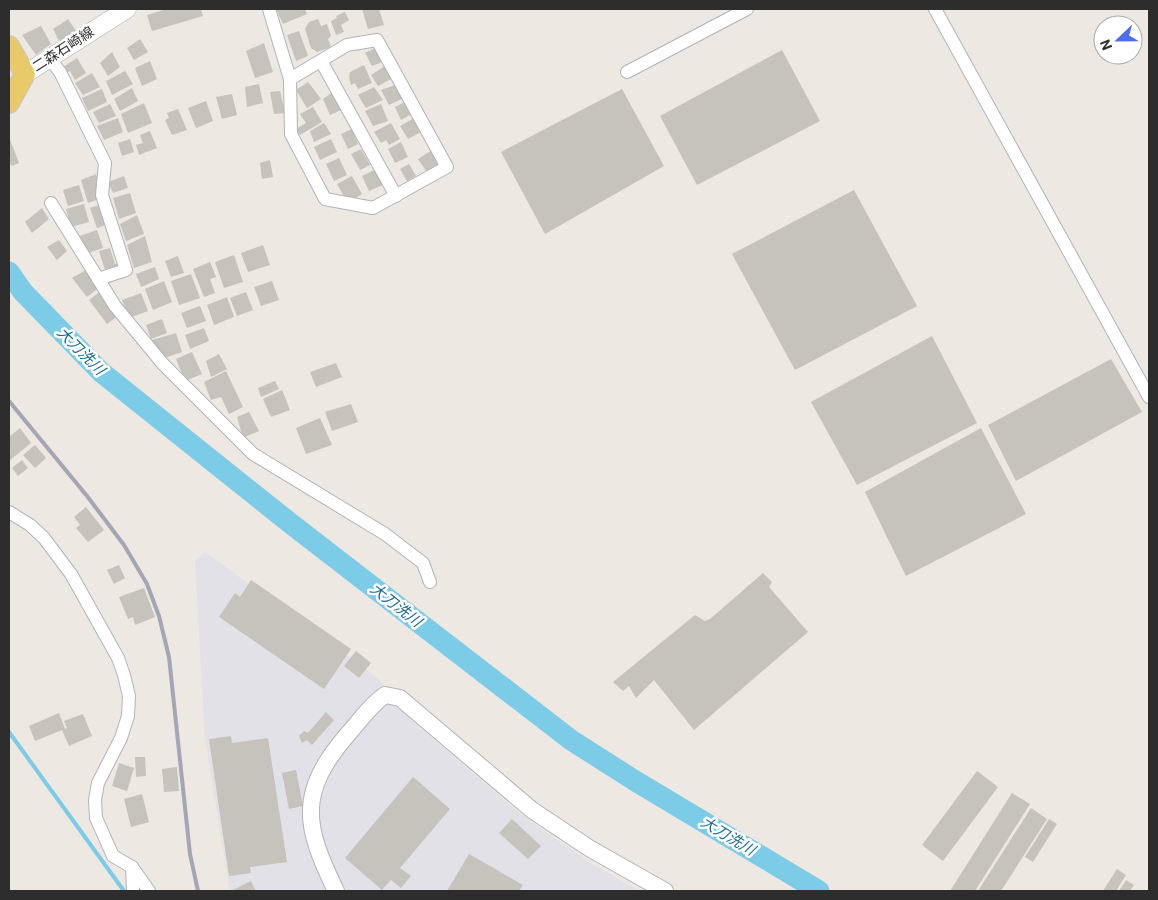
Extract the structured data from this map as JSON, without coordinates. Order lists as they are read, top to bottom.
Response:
{
  "streets": {
    "main road": ["二森石崎線"]
  },
  "water": ["大刀洗川"],
  "north": "left"
}
